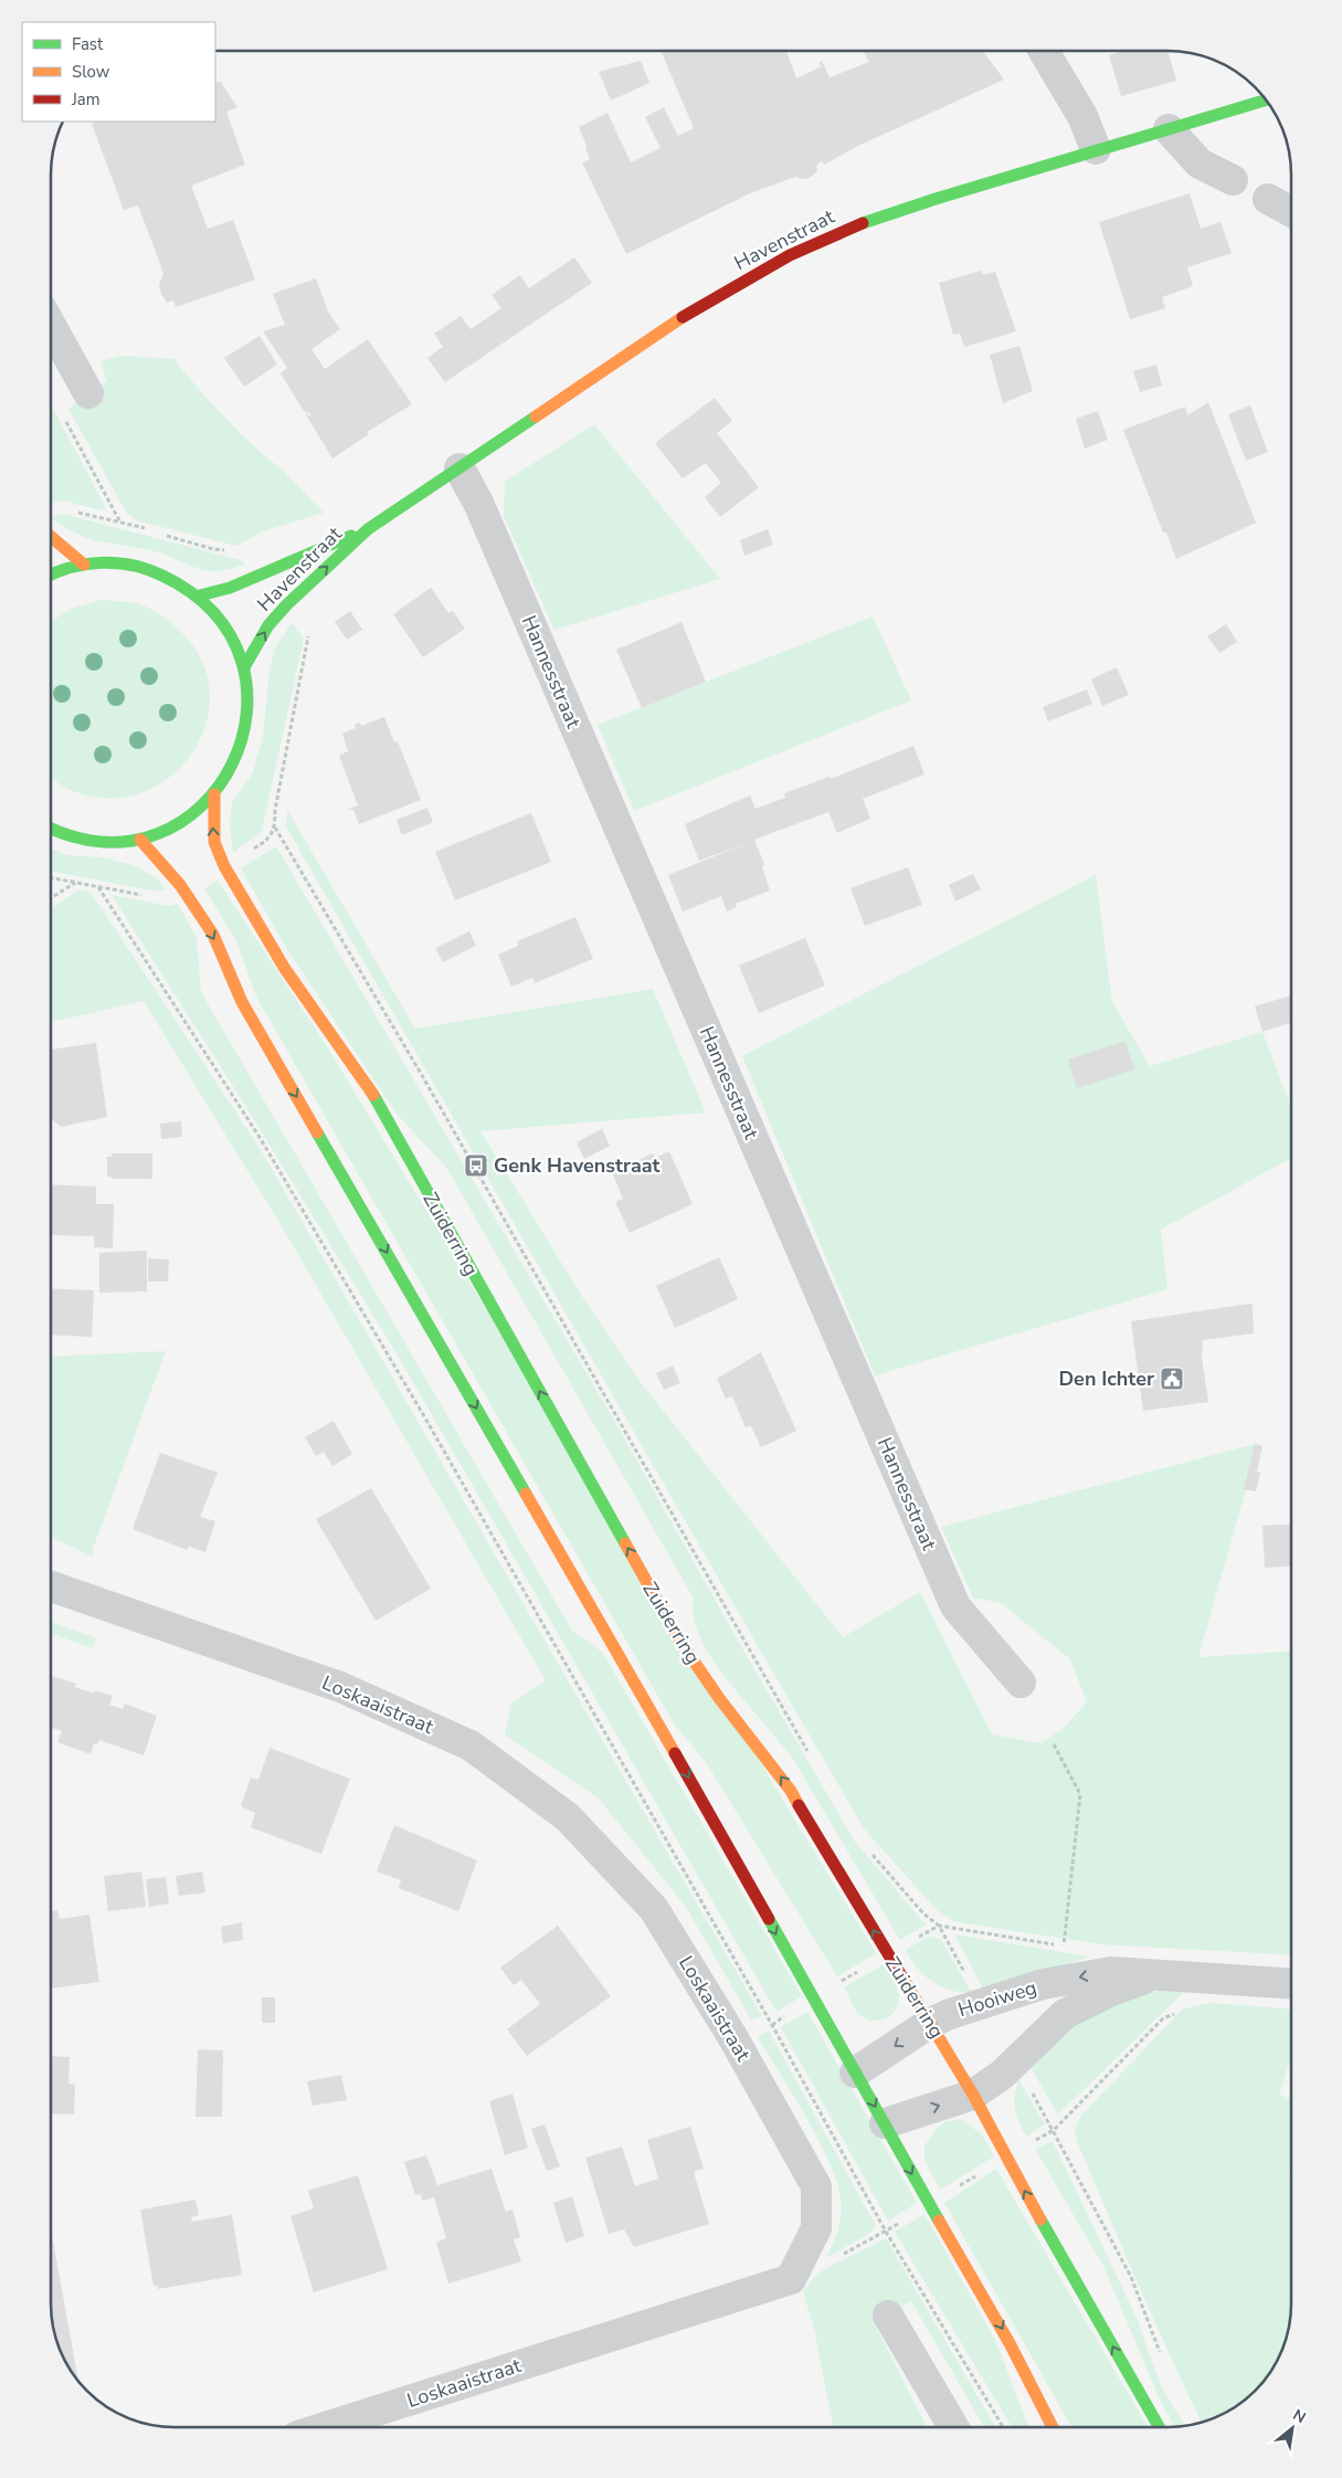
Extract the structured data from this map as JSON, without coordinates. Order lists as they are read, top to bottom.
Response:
{
  "streets": {
    "main road": ["Havenstraat", "Zuiderring"],
    "street": ["Hannesstraat", "Loskaaistraat", "Hooiweg"]
  },
  "crossings": [
    ["Havenstraat", "Hannesstraat"],
    ["Zuiderring", "Hooiweg"]
  ],
  "places": {
    "bus stop": ["Genk Havenstraat"],
    "public building": ["Den Ichter"]
  },
  "legend": ["Fast", "Slow", "Jam"],
  "north": "top right"
}
